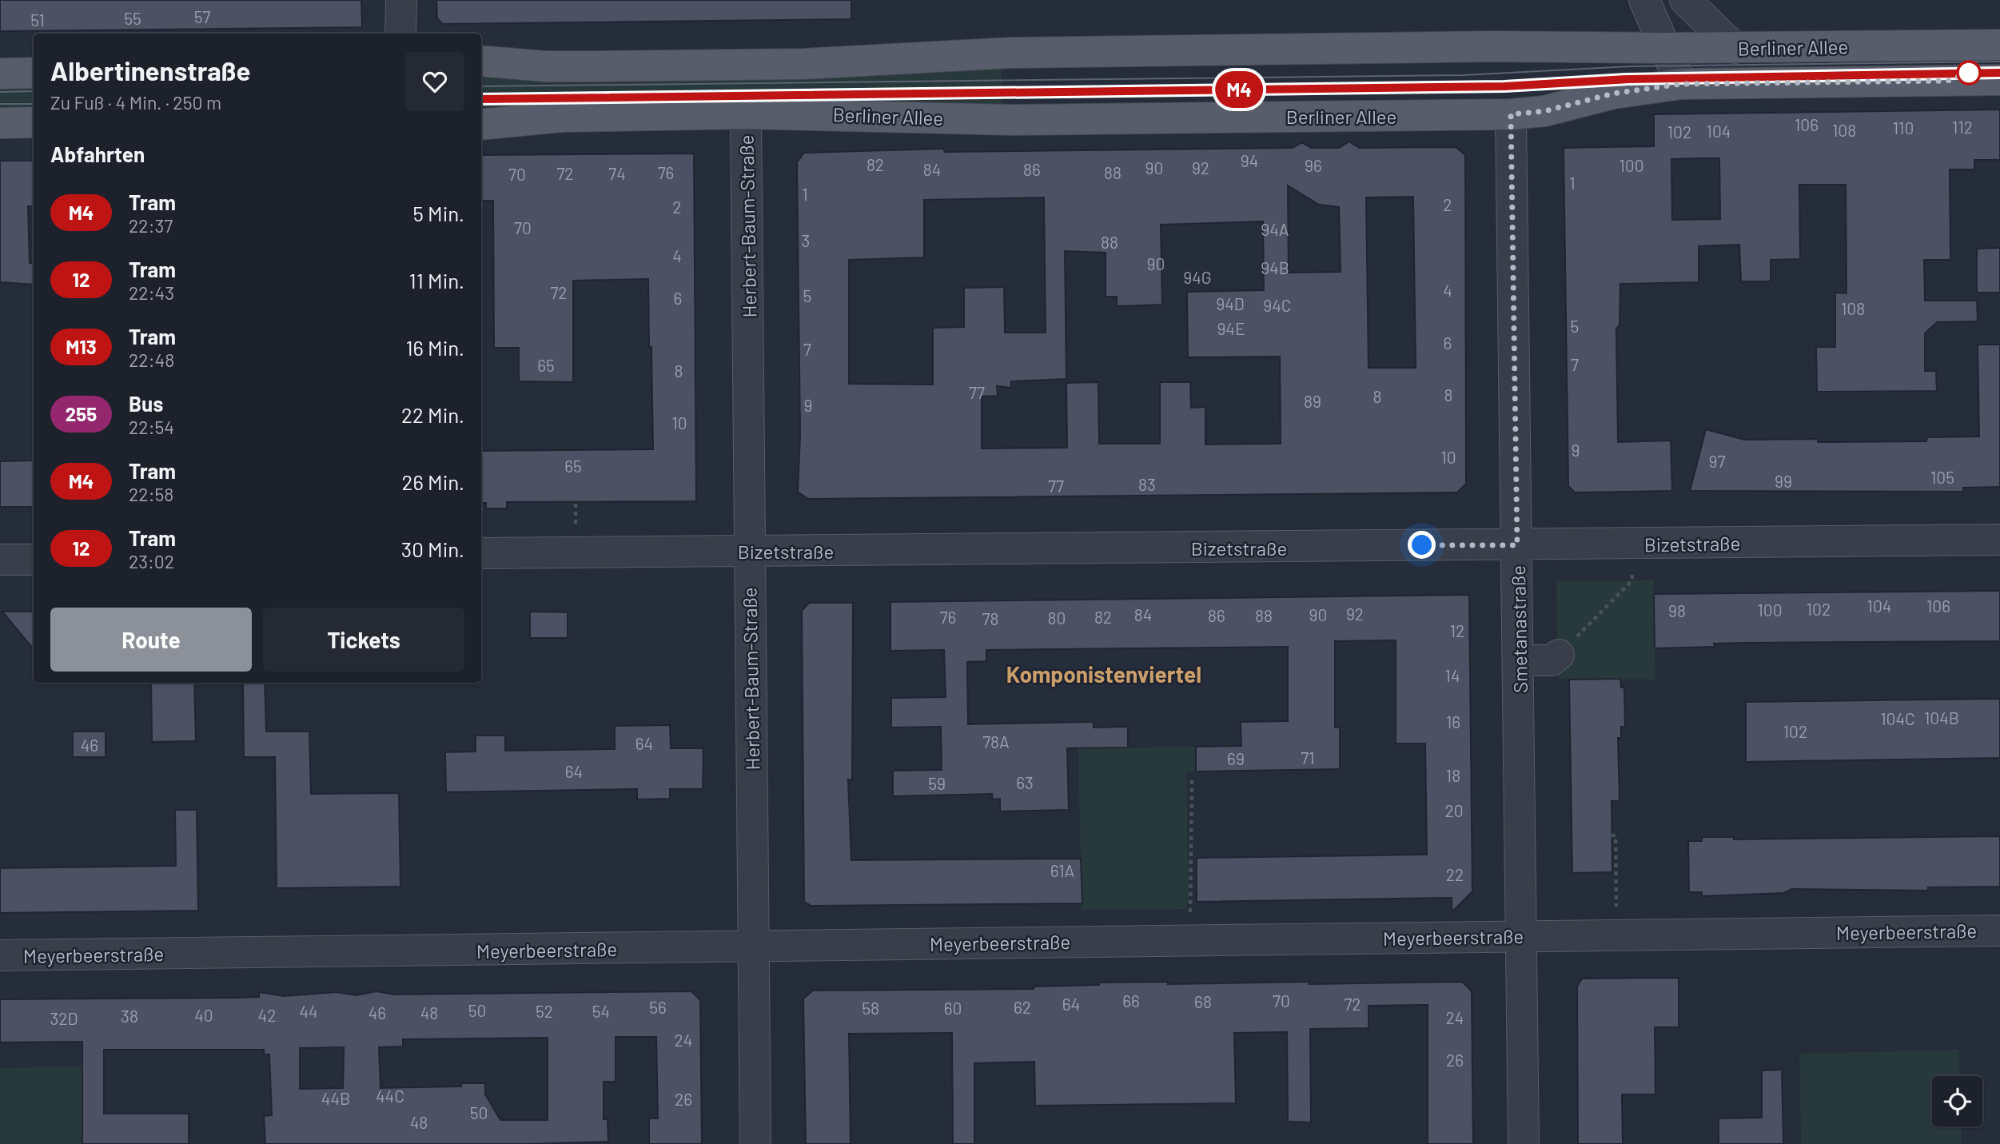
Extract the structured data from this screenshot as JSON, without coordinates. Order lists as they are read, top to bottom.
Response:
{
  "streets": {
    "main road": ["Berliner Allee"],
    "street": [
      "Herbert-Baum-Straße",
      "Bizetstraße",
      "Smetanastraße",
      "Meyerbeerstraße"
    ]
  },
  "crossings": [
    ["Berliner Allee", "Herbert-Baum-Straße"],
    ["Berliner Allee", "Smetanastraße"],
    ["Herbert-Baum-Straße", "Bizetstraße"],
    ["Herbert-Baum-Straße", "Meyerbeerstraße"],
    ["Bizetstraße", "Smetanastraße"],
    ["Smetanastraße", "Meyerbeerstraße"]
  ],
  "districts": ["Komponistenviertel"],
  "lines": ["tram line M4"],
  "house_numbers": [
    "57",
    "55",
    "51",
    "106",
    "112",
    "110",
    "108",
    "104",
    "102",
    "94",
    "82",
    "96",
    "100",
    "90",
    "92",
    "84",
    "86",
    "76",
    "88",
    "72",
    "74",
    "70",
    "1",
    "1",
    "2",
    "2",
    "70",
    "94A",
    "3",
    "88",
    "4",
    "90",
    "94B",
    "94G",
    "4",
    "72",
    "5",
    "6",
    "94D",
    "94C",
    "108",
    "5",
    "94E",
    "6",
    "7",
    "7",
    "65",
    "8",
    "77",
    "8",
    "8",
    "89",
    "9",
    "10",
    "9",
    "10",
    "97",
    "65",
    "105",
    "99",
    "83",
    "77",
    "104",
    "106",
    "102",
    "100",
    "98",
    "92",
    "84",
    "90",
    "86",
    "88",
    "76",
    "82",
    "80",
    "78",
    "12",
    "14",
    "104B",
    "104C",
    "16",
    "102",
    "78A",
    "64",
    "46",
    "71",
    "69",
    "64",
    "18",
    "63",
    "59",
    "20",
    "61A",
    "22",
    "66",
    "70",
    "68",
    "64",
    "72",
    "56",
    "62",
    "58",
    "60",
    "50",
    "44",
    "52",
    "54",
    "46",
    "48",
    "40",
    "42",
    "38",
    "24",
    "32D",
    "24",
    "26",
    "44C",
    "44B",
    "26",
    "50",
    "48"
  ],
  "page": {
    "on_map": "M4",
    "heading": [
      ["Albertinenstraße", "Zu Fuß · 4 Min. · 250 m"],
      "Abfahrten"
    ],
    "list": [
      {
        "mark": "M4",
        "name": "Tram",
        "note": "22:37",
        "value": "5 Min."
      },
      {
        "mark": "12",
        "name": "Tram",
        "note": "22:43",
        "value": "11 Min."
      },
      {
        "mark": "M13",
        "name": "Tram",
        "note": "22:48",
        "value": "16 Min."
      },
      {
        "mark": "255",
        "name": "Bus",
        "note": "22:54",
        "value": "22 Min."
      },
      {
        "mark": "M4",
        "name": "Tram",
        "note": "22:58",
        "value": "26 Min."
      },
      {
        "mark": "12",
        "name": "Tram",
        "note": "23:02",
        "value": "30 Min."
      }
    ],
    "buttons": ["Route", "Tickets"]
  }
}
